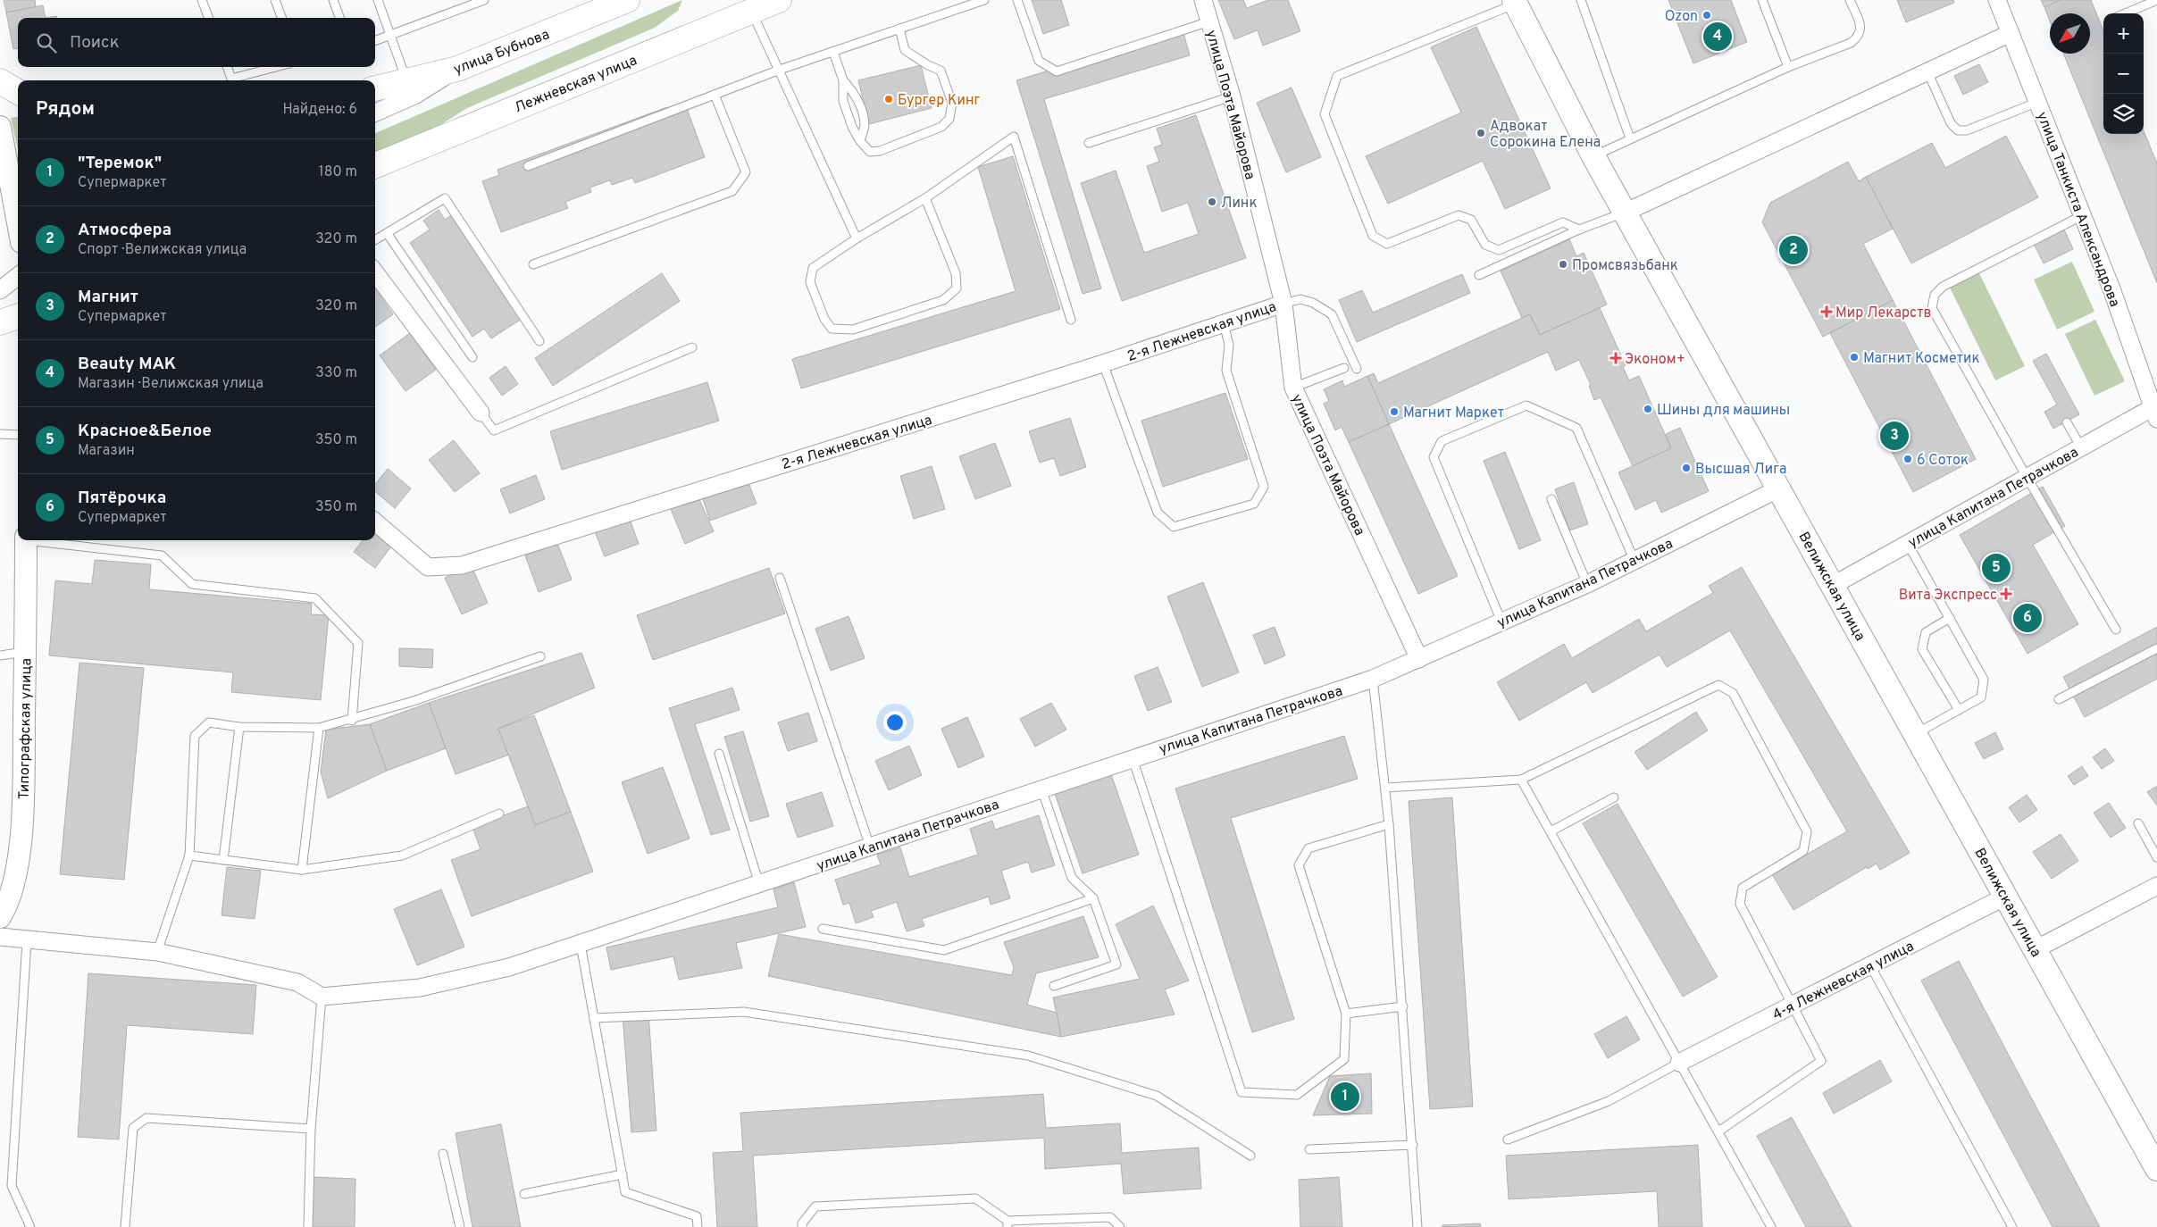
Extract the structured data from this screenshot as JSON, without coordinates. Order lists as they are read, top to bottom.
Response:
{
  "streets": {
    "highway": ["улица Бубнова", "Лежневская улица"],
    "main road": ["Велижская улица"],
    "street": [
      "улица Поэта Майорова",
      "улица Танкиста Александрова",
      "2-я Лежневская улица",
      "улица Капитана Петрачкова",
      "Типографская улица",
      "4-я Лежневская улица"
    ]
  },
  "crossings": [
    ["улица Поэта Майорова", "2-я Лежневская улица"],
    ["улица Поэта Майорова", "улица Капитана Петрачкова"],
    ["улица Танкиста Александрова", "улица Капитана Петрачкова"],
    ["улица Капитана Петрачкова", "Велижская улица"],
    ["Велижская улица", "4-я Лежневская улица"]
  ],
  "places": {
    "other": [
      "Ozon",
      "Бургер Кинг",
      "Адвокат Сорокина Елена",
      "Линк",
      "Промсвязьбанк",
      "Магнит Косметик",
      "Шины для машины",
      "Магнит Маркет",
      "6 Соток",
      "Высшая Лига"
    ],
    "health": ["Мир Лекарств", "Эконом+", "Вита Экспресс"]
  },
  "north": "bottom left",
  "page": {
    "map_buttons": ["+", "−"],
    "search": "Поиск",
    "pins": [
      "4",
      "2",
      "3",
      "5",
      "6",
      "1"
    ],
    "heading": ["Рядом", "Найдено: 6"],
    "list": [
      {
        "mark": "1",
        "name": "\"Теремок\"",
        "note": "Супермаркет",
        "value": "180 m"
      },
      {
        "mark": "2",
        "name": "Атмосфера",
        "note": "Спорт · Велижская улица",
        "value": "320 m"
      },
      {
        "mark": "3",
        "name": "Магнит",
        "note": "Супермаркет",
        "value": "320 m"
      },
      {
        "mark": "4",
        "name": "Beauty MAK",
        "note": "Магазин · Велижская улица",
        "value": "330 m"
      },
      {
        "mark": "5",
        "name": "Красное&Белое",
        "note": "Магазин",
        "value": "350 m"
      },
      {
        "mark": "6",
        "name": "Пятёрочка",
        "note": "Супермаркет",
        "value": "350 m"
      }
    ]
  }
}
